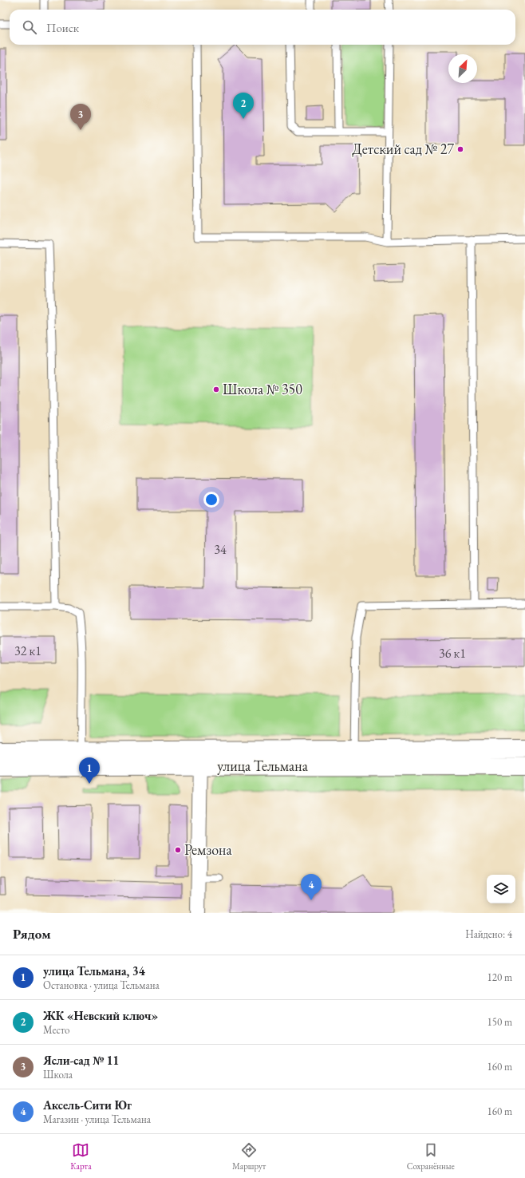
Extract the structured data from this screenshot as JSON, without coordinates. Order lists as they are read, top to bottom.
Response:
{
  "streets": {
    "street": ["улица Тельмана"]
  },
  "places": ["Детский сад № 27", "Школа № 350", "Ремзона"],
  "house_numbers": ["34", "32 к1", "36 к1"],
  "north": "top right",
  "page": {
    "search": "Поиск",
    "pins": [
      "2",
      "3",
      "1",
      "4"
    ],
    "heading": ["Рядом", "Найдено: 4"],
    "list": [
      {
        "mark": "1",
        "name": "улица Тельмана, 34",
        "note": "Остановка · улица Тельмана",
        "value": "120 m"
      },
      {
        "mark": "2",
        "name": "ЖК «Невский ключ»",
        "note": "Место",
        "value": "150 m"
      },
      {
        "mark": "3",
        "name": "Ясли-сад № 11",
        "note": "Школа",
        "value": "160 m"
      },
      {
        "mark": "4",
        "name": "Аксель-Сити Юг",
        "note": "Магазин · улица Тельмана",
        "value": "160 m"
      }
    ],
    "nav": ["Карта", "Маршрут", "Сохранённые"]
  }
}
